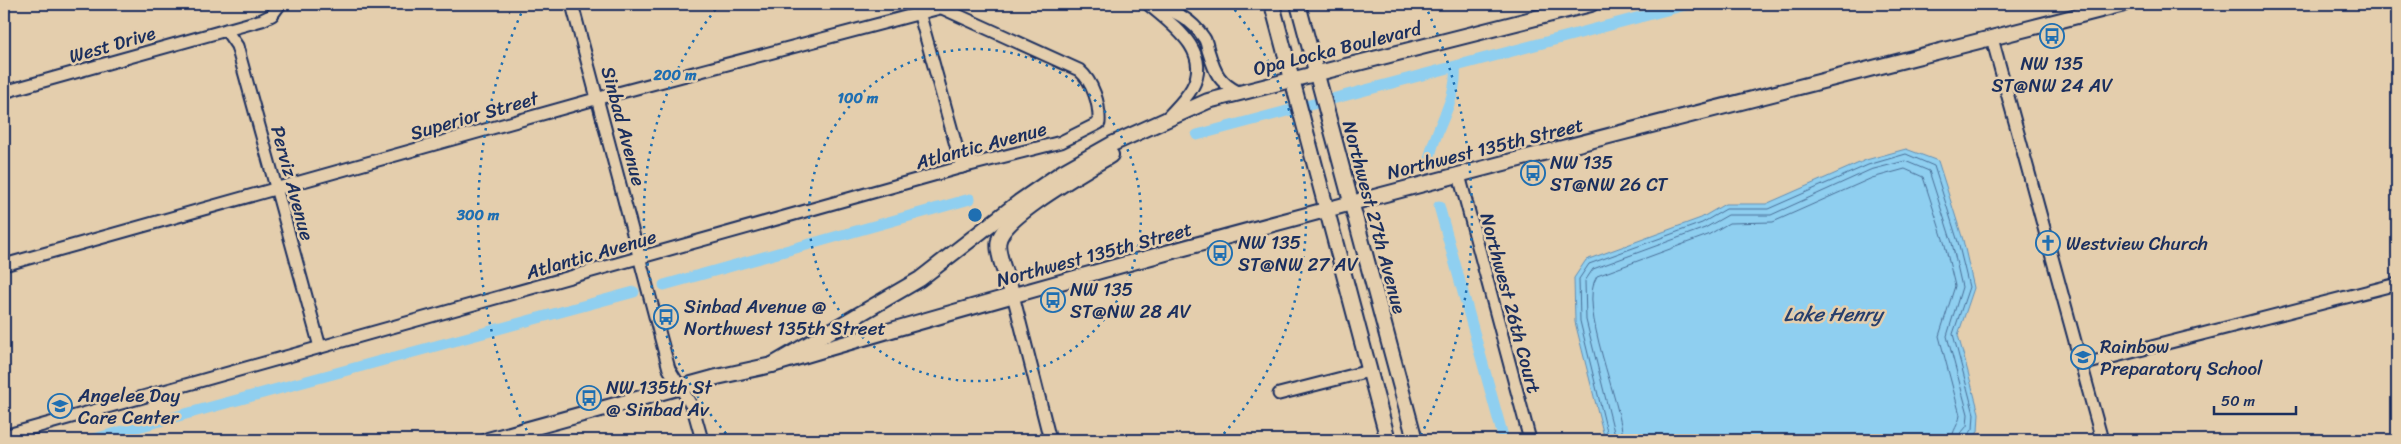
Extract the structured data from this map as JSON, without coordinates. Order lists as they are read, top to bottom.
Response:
{
  "streets": {
    "main road": ["Opa Locka Boulevard", "Northwest 135th Street", "Northwest 27th Avenue"],
    "street": [
      "West Drive",
      "Superior Street",
      "Sinbad Avenue",
      "Atlantic Avenue",
      "Perviz Avenue",
      "Northwest 26th Court"
    ]
  },
  "crossings": [
    ["West Drive", "Perviz Avenue"],
    ["Opa Locka Boulevard", "Sinbad Avenue"],
    ["Opa Locka Boulevard", "Northwest 135th Street"],
    ["Opa Locka Boulevard", "Northwest 27th Avenue"],
    ["Superior Street", "Sinbad Avenue"],
    ["Superior Street", "Atlantic Avenue"],
    ["Superior Street", "Perviz Avenue"],
    ["Sinbad Avenue", "Atlantic Avenue"],
    ["Atlantic Avenue", "Perviz Avenue"],
    ["Northwest 135th Street", "Northwest 27th Avenue"],
    ["Northwest 135th Street", "Northwest 26th Court"]
  ],
  "water": ["Lake Henry"],
  "places": {
    "bus stop": [
      "NW 135 ST@NW 24 AV",
      "NW 135 ST@NW 26 CT",
      "NW 135 ST@NW 27 AV",
      "NW 135 ST@NW 28 AV",
      "Sinbad Avenue @ Northwest 135th Street",
      "NW 135th St @ Sinbad Av"
    ],
    "church": ["Westview Church"],
    "school or university": ["Rainbow Preparatory School", "Angelee Day Care Center"]
  },
  "scale_bar": "50 m",
  "rings": ["200 m", "100 m", "300 m"]
}
